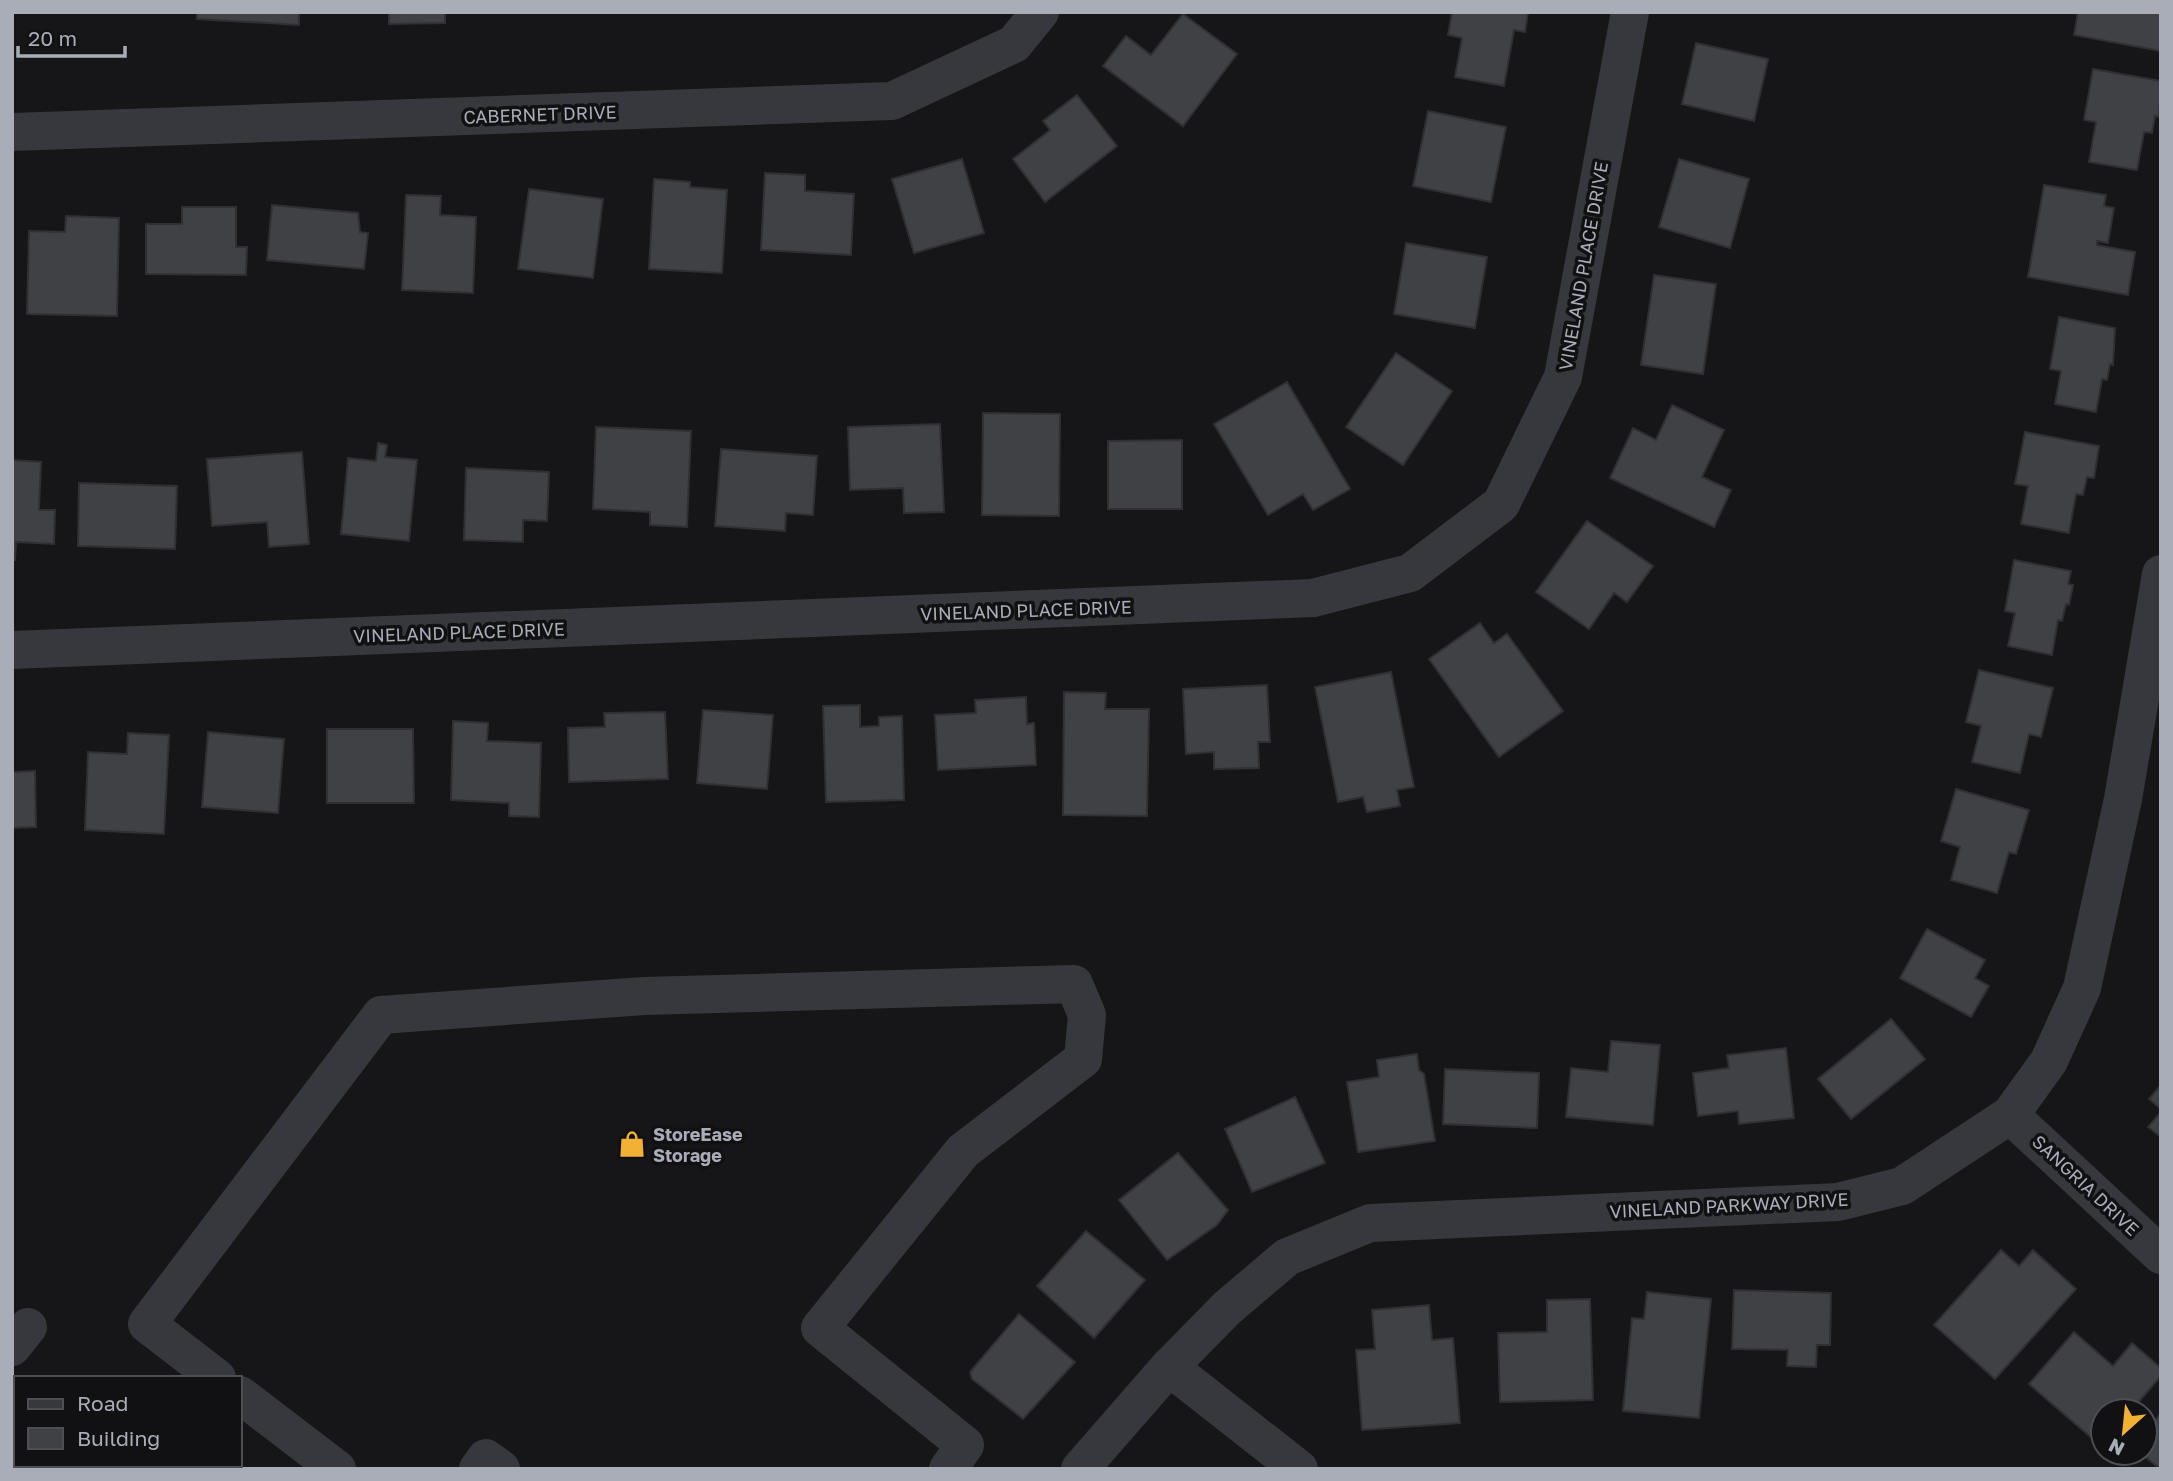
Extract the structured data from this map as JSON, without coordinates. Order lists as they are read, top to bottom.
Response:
{
  "streets": {
    "street": [
      "CABERNET DRIVE",
      "VINELAND PLACE DRIVE",
      "SANGRIA DRIVE",
      "VINELAND PARKWAY DRIVE"
    ]
  },
  "crossings": [
    ["SANGRIA DRIVE", "VINELAND PARKWAY DRIVE"]
  ],
  "places": {
    "shop": ["StoreEase Storage"]
  },
  "legend": ["Road", "Building"],
  "scale_bar": "20 m",
  "north": "bottom left"
}
